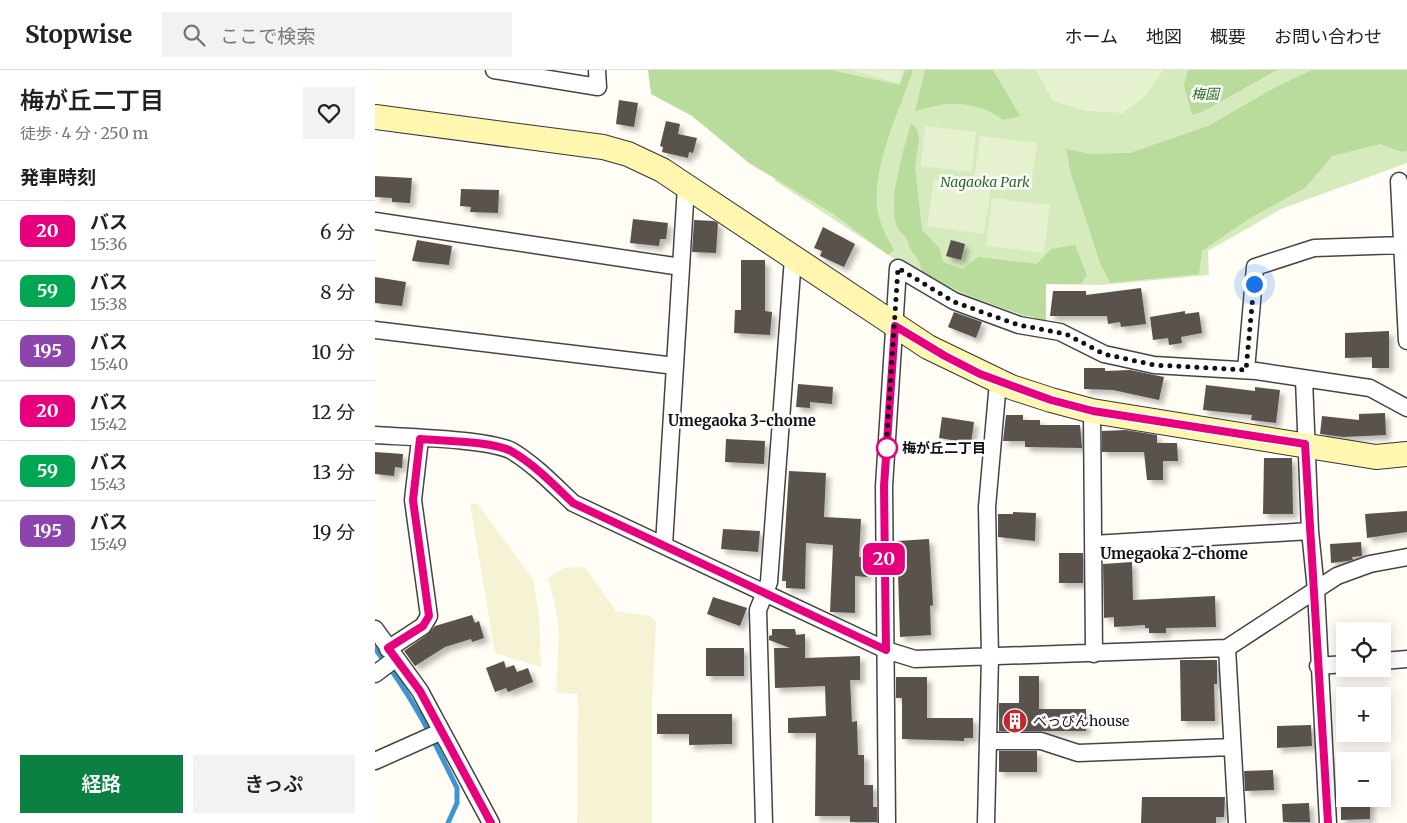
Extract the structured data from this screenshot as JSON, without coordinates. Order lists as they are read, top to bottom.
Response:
{
  "districts": ["Umegaoka 3-chome", "Umegaoka 2-chome"],
  "parks": ["梅園", "Nagaoka Park"],
  "places": {
    "other": ["梅が丘二丁目"],
    "building": ["べっぴんhouse"]
  },
  "lines": ["bus line 20"],
  "page": {
    "header": "Stopwise",
    "search": "ここで検索",
    "nav": [
      "ホーム",
      "地図",
      "概要",
      "お問い合わせ"
    ],
    "heading": [
      ["梅が丘二丁目", "徒歩 · 4 分 · 250 m"],
      "発車時刻"
    ],
    "on_map": "20",
    "list": [
      {
        "mark": "20",
        "name": "バス",
        "note": "15:36",
        "value": "6 分"
      },
      {
        "mark": "59",
        "name": "バス",
        "note": "15:38",
        "value": "8 分"
      },
      {
        "mark": "195",
        "name": "バス",
        "note": "15:40",
        "value": "10 分"
      },
      {
        "mark": "20",
        "name": "バス",
        "note": "15:42",
        "value": "12 分"
      },
      {
        "mark": "59",
        "name": "バス",
        "note": "15:43",
        "value": "13 分"
      },
      {
        "mark": "195",
        "name": "バス",
        "note": "15:49",
        "value": "19 分"
      }
    ],
    "map_buttons": ["+", "−"],
    "buttons": ["経路", "きっぷ"]
  }
}
